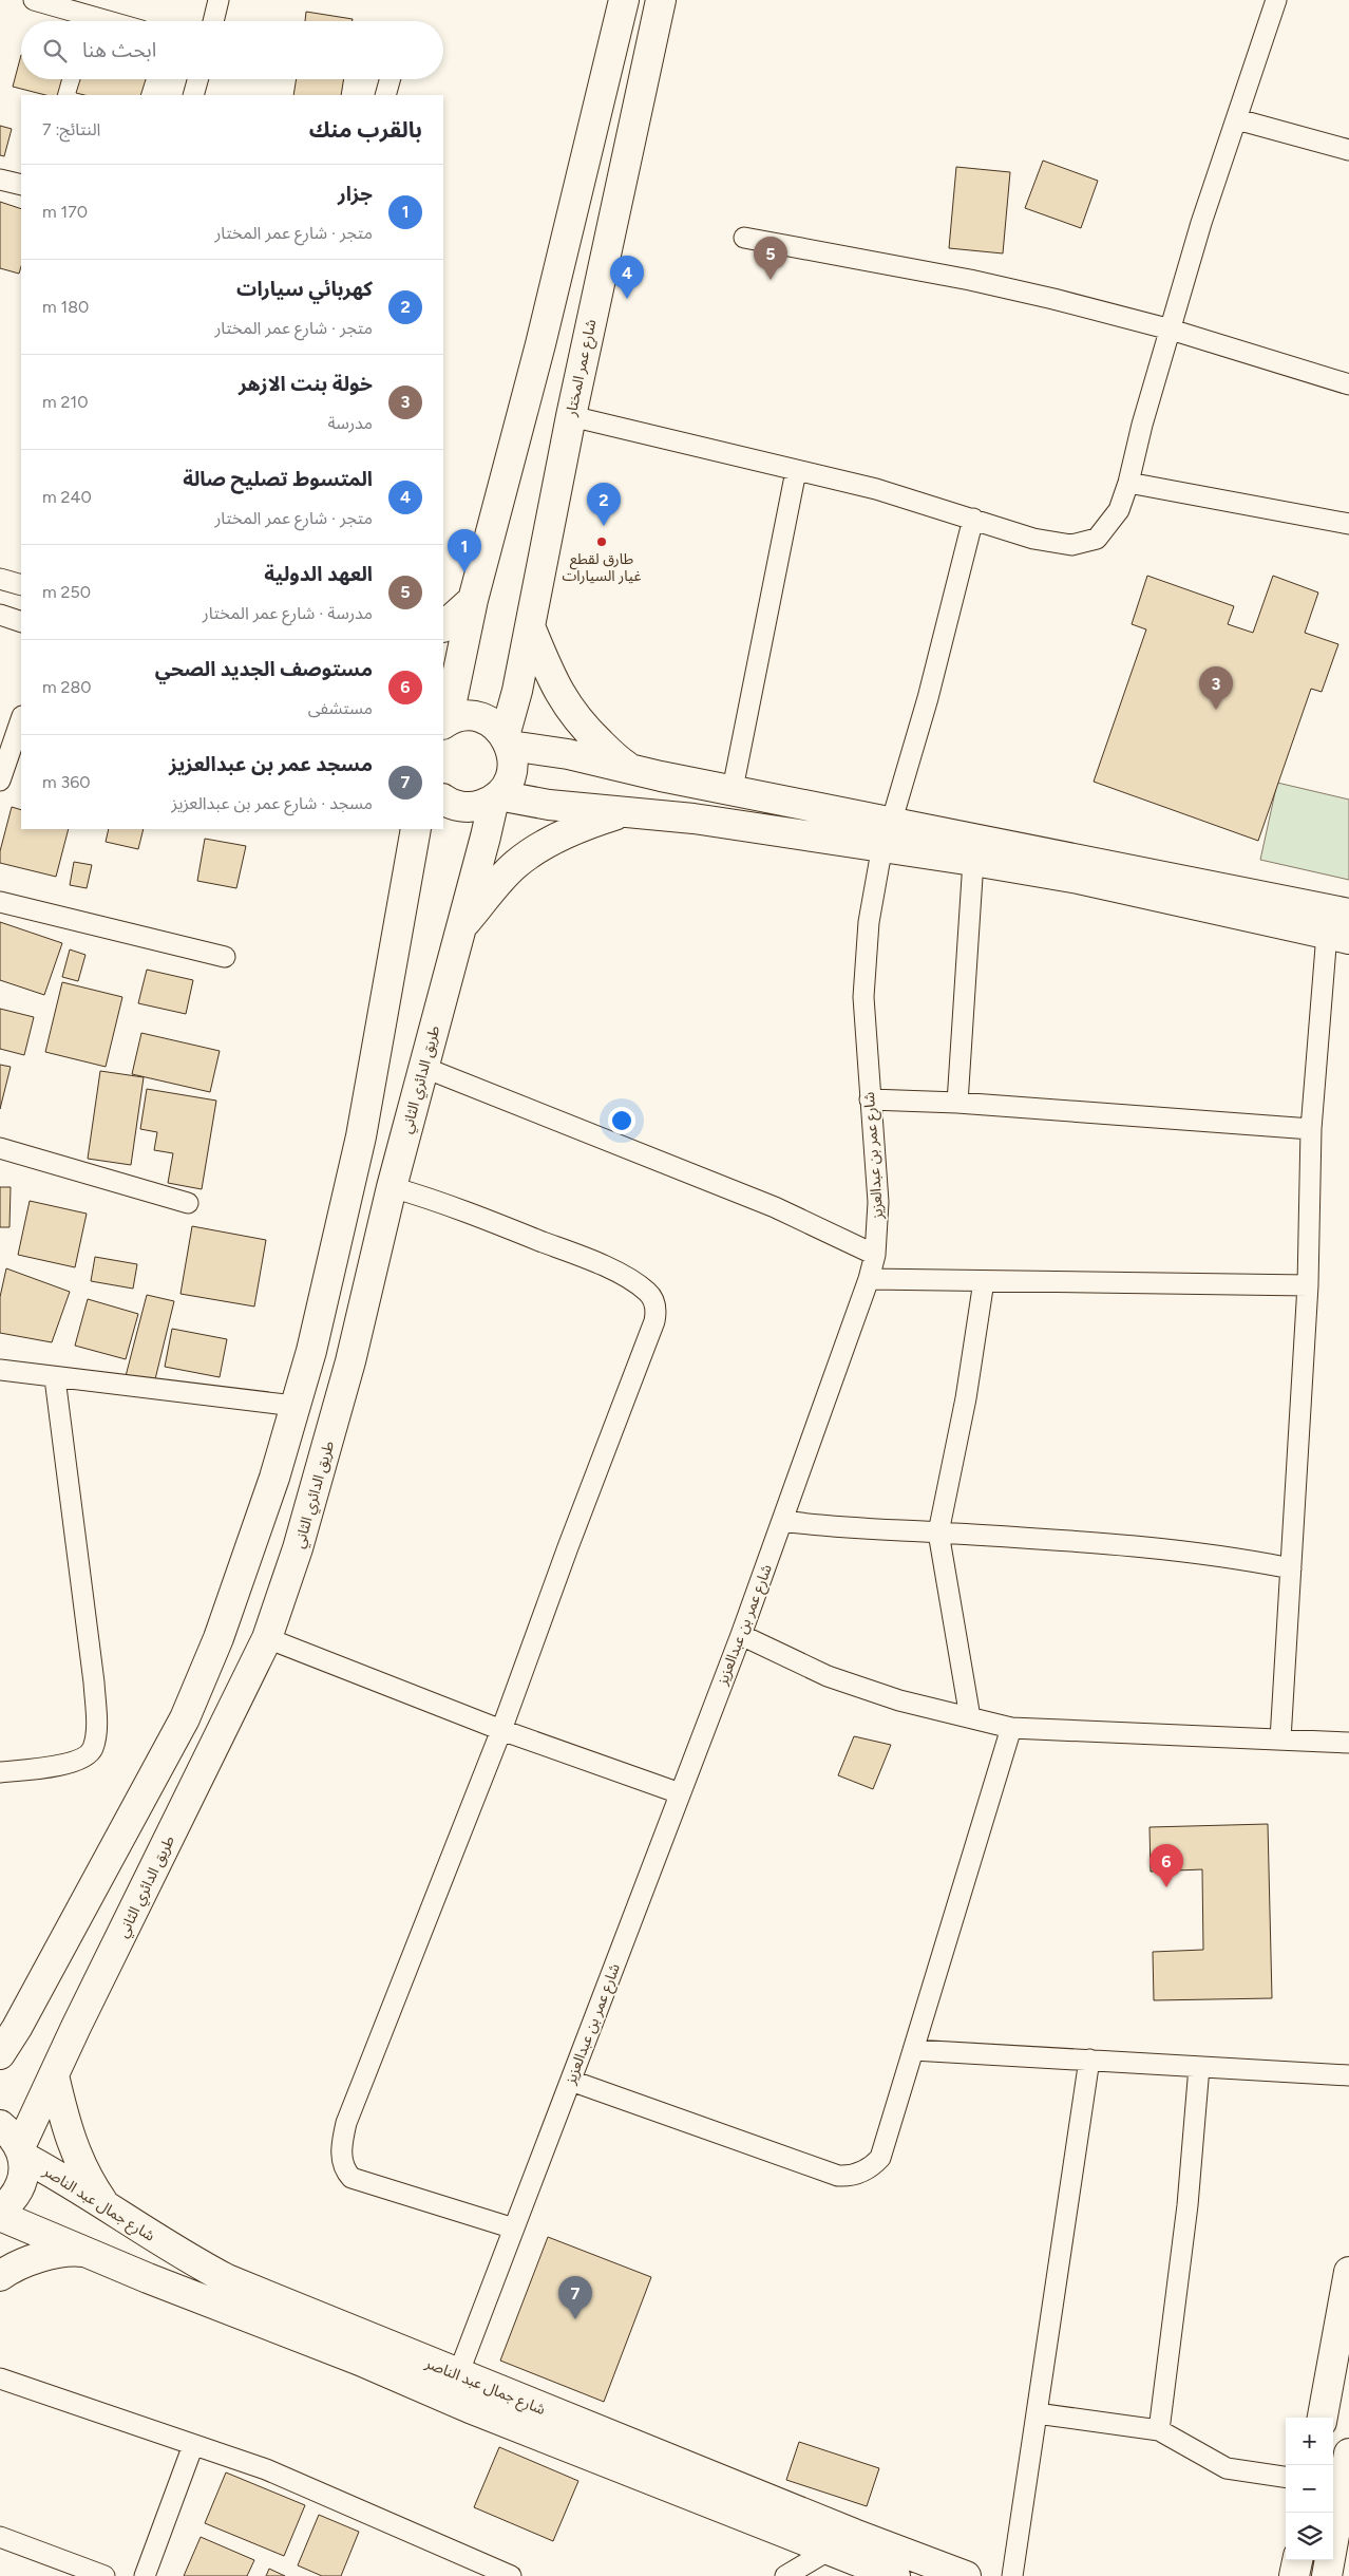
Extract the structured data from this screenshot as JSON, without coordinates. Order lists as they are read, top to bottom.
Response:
{
  "streets": {
    "main road": ["شارع عمر المختار", "طريق الدائري الثاني", "شارع جمال عبد الناصر"],
    "street": ["شارع عمر بن عبدالعزيز"]
  },
  "crossings": [
    ["شارع عمر المختار", "طريق الدائري الثاني"],
    ["طريق الدائري الثاني", "شارع جمال عبد الناصر"],
    ["شارع عمر بن عبدالعزيز", "شارع جمال عبد الناصر"]
  ],
  "places": ["طارق لقطع غيار السيارات"],
  "page": {
    "search": "ابحث هنا",
    "heading": ["بالقرب منك", "النتائج: 7"],
    "list": [
      {
        "mark": "1",
        "name": "جزار",
        "note": "متجر · شارع عمر المختار",
        "value": "170 m"
      },
      {
        "mark": "2",
        "name": "كهربائي سيارات",
        "note": "متجر · شارع عمر المختار",
        "value": "180 m"
      },
      {
        "mark": "3",
        "name": "خولة بنت الازهر",
        "note": "مدرسة",
        "value": "210 m"
      },
      {
        "mark": "4",
        "name": "المتسوط تصليح صالة",
        "note": "متجر · شارع عمر المختار",
        "value": "240 m"
      },
      {
        "mark": "5",
        "name": "العهد الدولية",
        "note": "مدرسة · شارع عمر المختار",
        "value": "250 m"
      },
      {
        "mark": "6",
        "name": "مستوصف الجديد الصحي",
        "note": "مستشفى",
        "value": "280 m"
      },
      {
        "mark": "7",
        "name": "مسجد عمر بن عبدالعزيز",
        "note": "مسجد · شارع عمر بن عبدالعزيز",
        "value": "360 m"
      }
    ],
    "pins": [
      "5",
      "4",
      "2",
      "1",
      "3",
      "6",
      "7"
    ],
    "map_buttons": ["+", "−"]
  }
}
